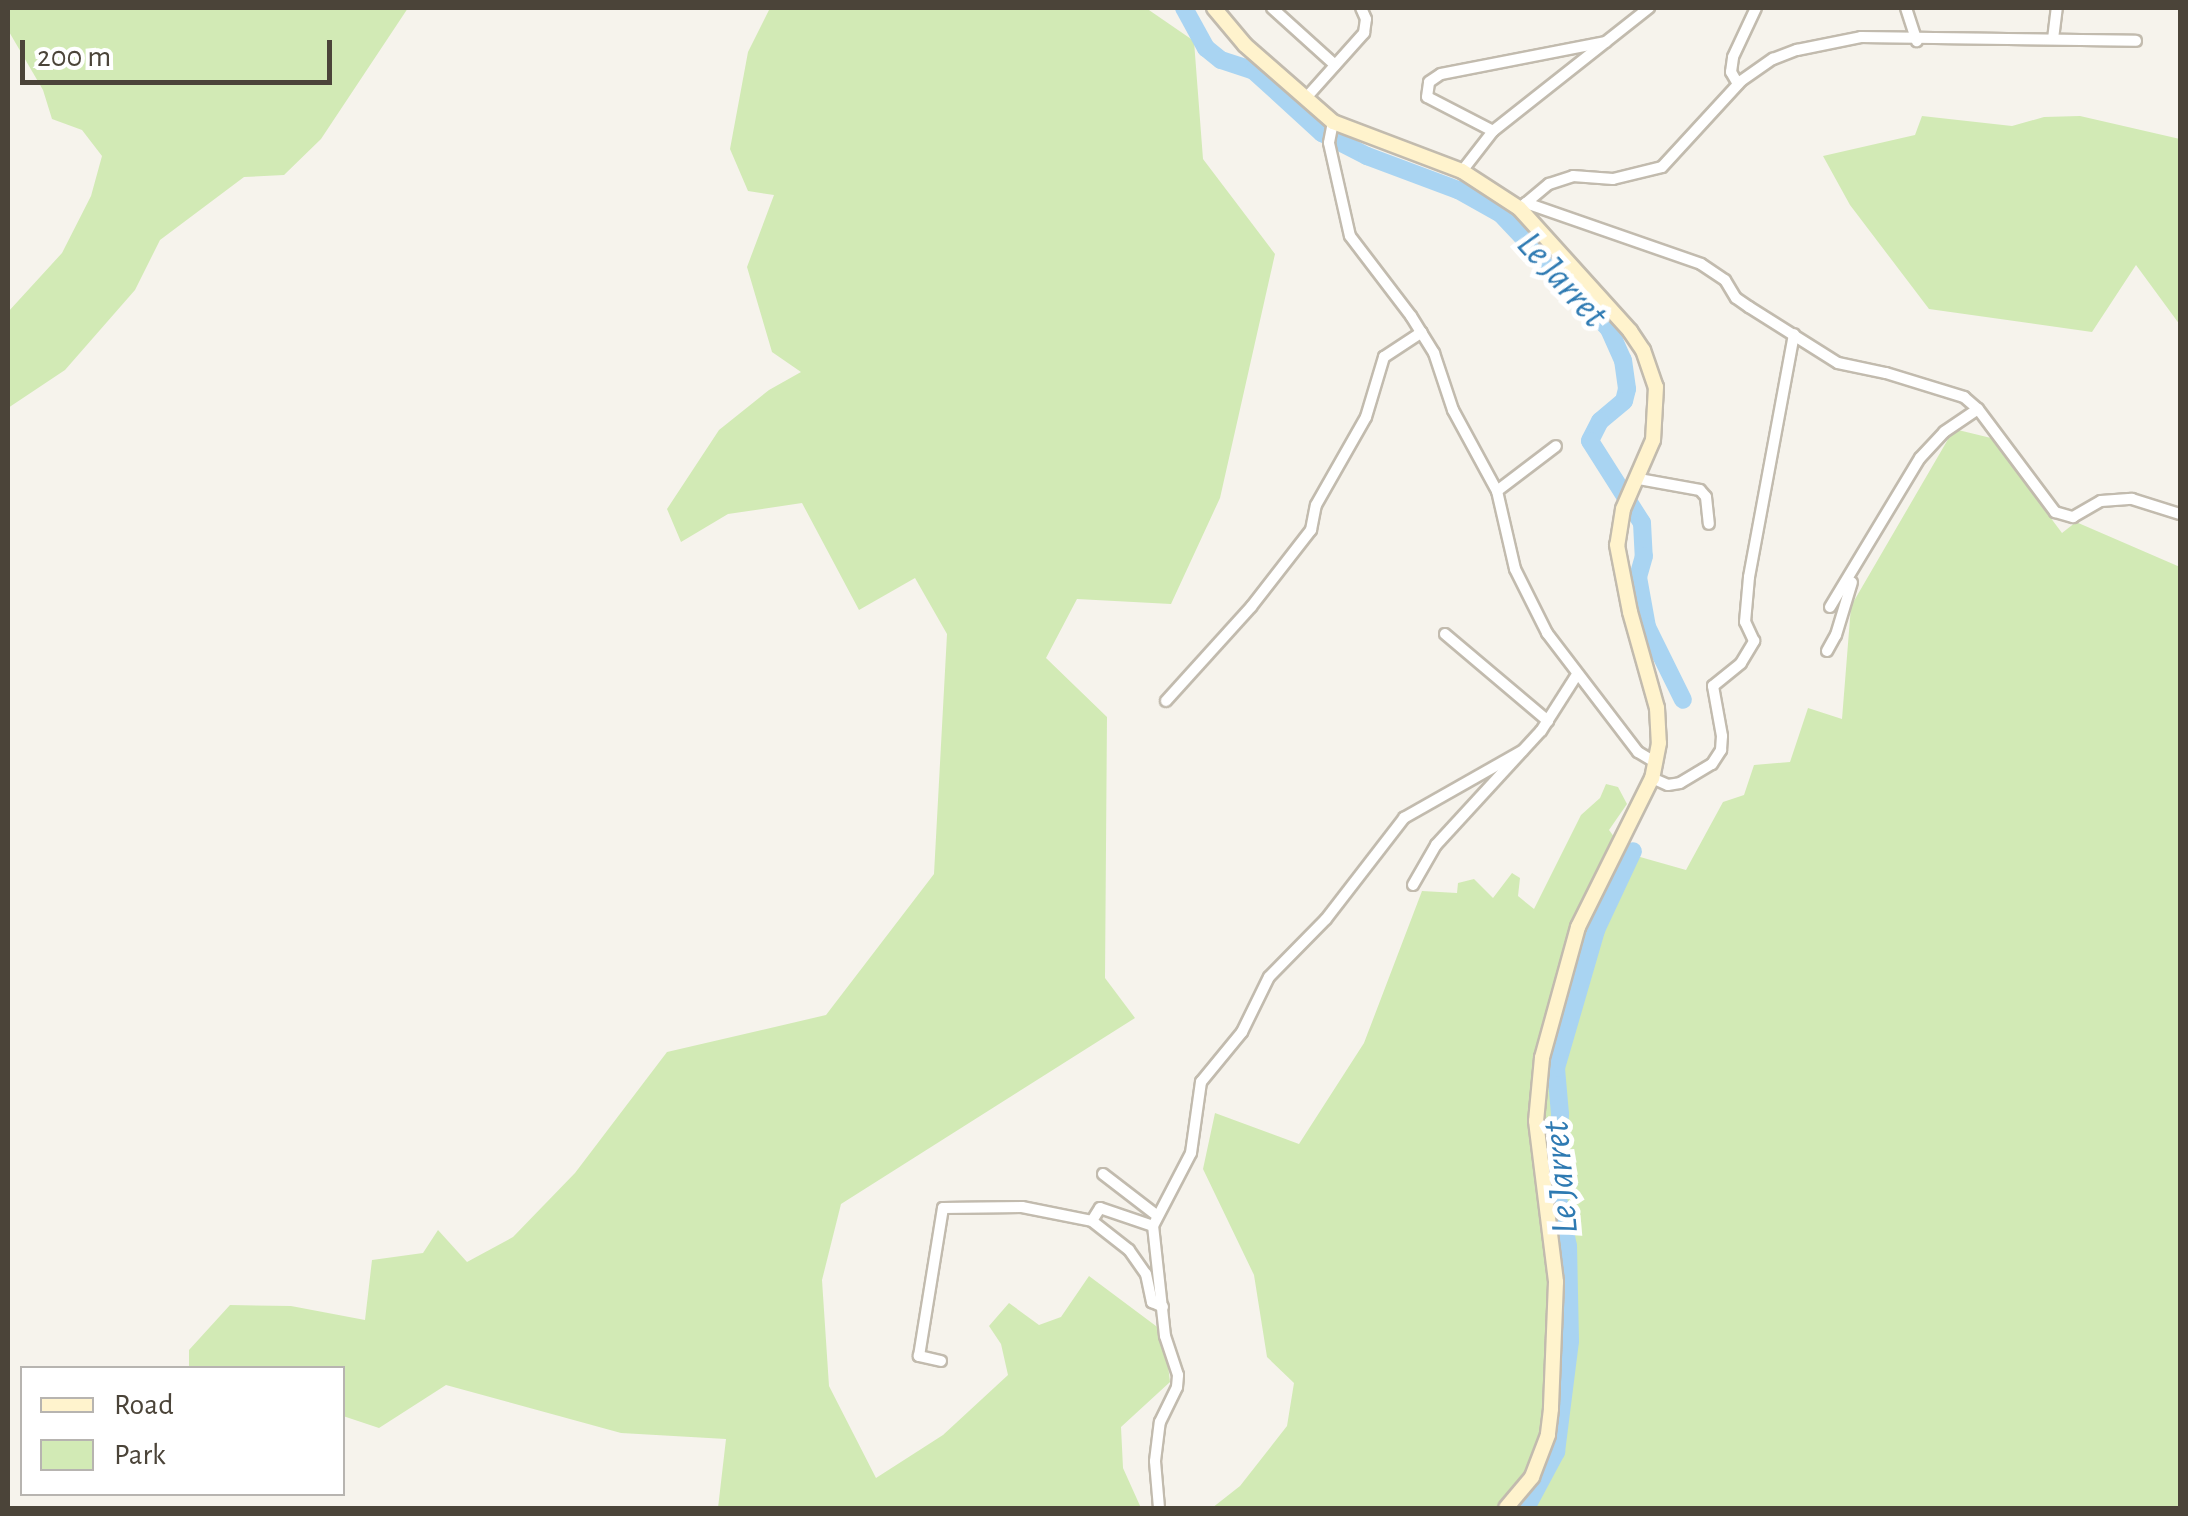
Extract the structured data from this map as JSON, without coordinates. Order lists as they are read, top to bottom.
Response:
{
  "water": ["Le Jarret"],
  "legend": ["Road", "Park"],
  "scale_bar": "200 m"
}
